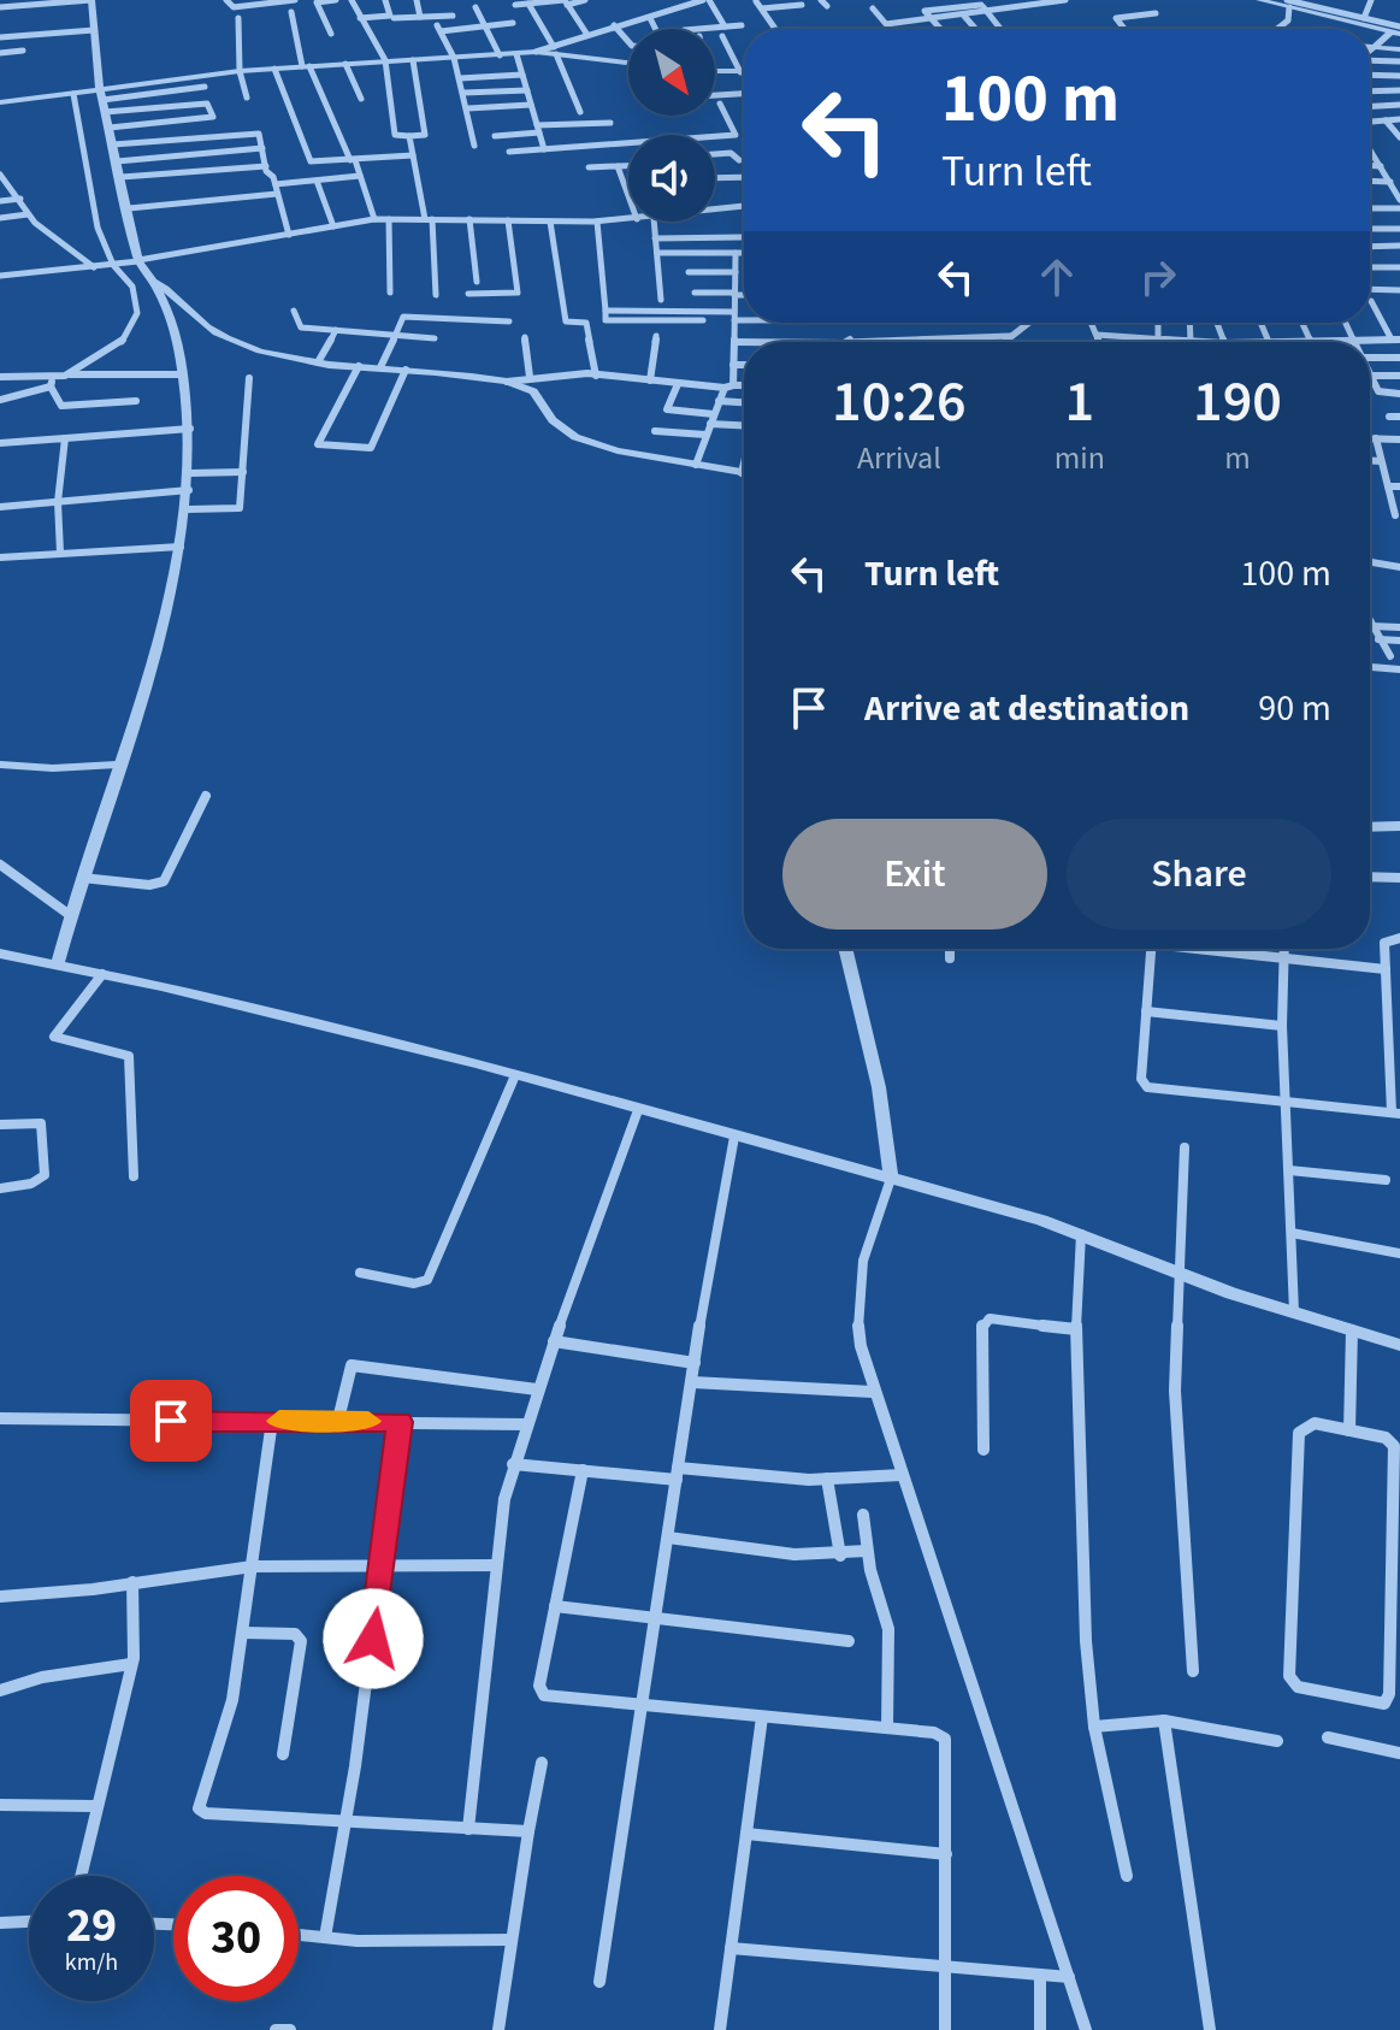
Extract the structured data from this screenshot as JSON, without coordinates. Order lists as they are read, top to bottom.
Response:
{
  "north": "bottom right",
  "page": {
    "turn": ["100 m", "Turn left"],
    "eta": [
      "10:26",
      "Arrival",
      "1",
      "min",
      "190",
      "m"
    ],
    "list": [
      {
        "name": "Turn left",
        "value": "100 m"
      },
      {
        "name": "Arrive at destination",
        "value": "90 m"
      }
    ],
    "buttons": ["Exit", "Share"],
    "speed": "29 km/h",
    "limit": "30"
  }
}
